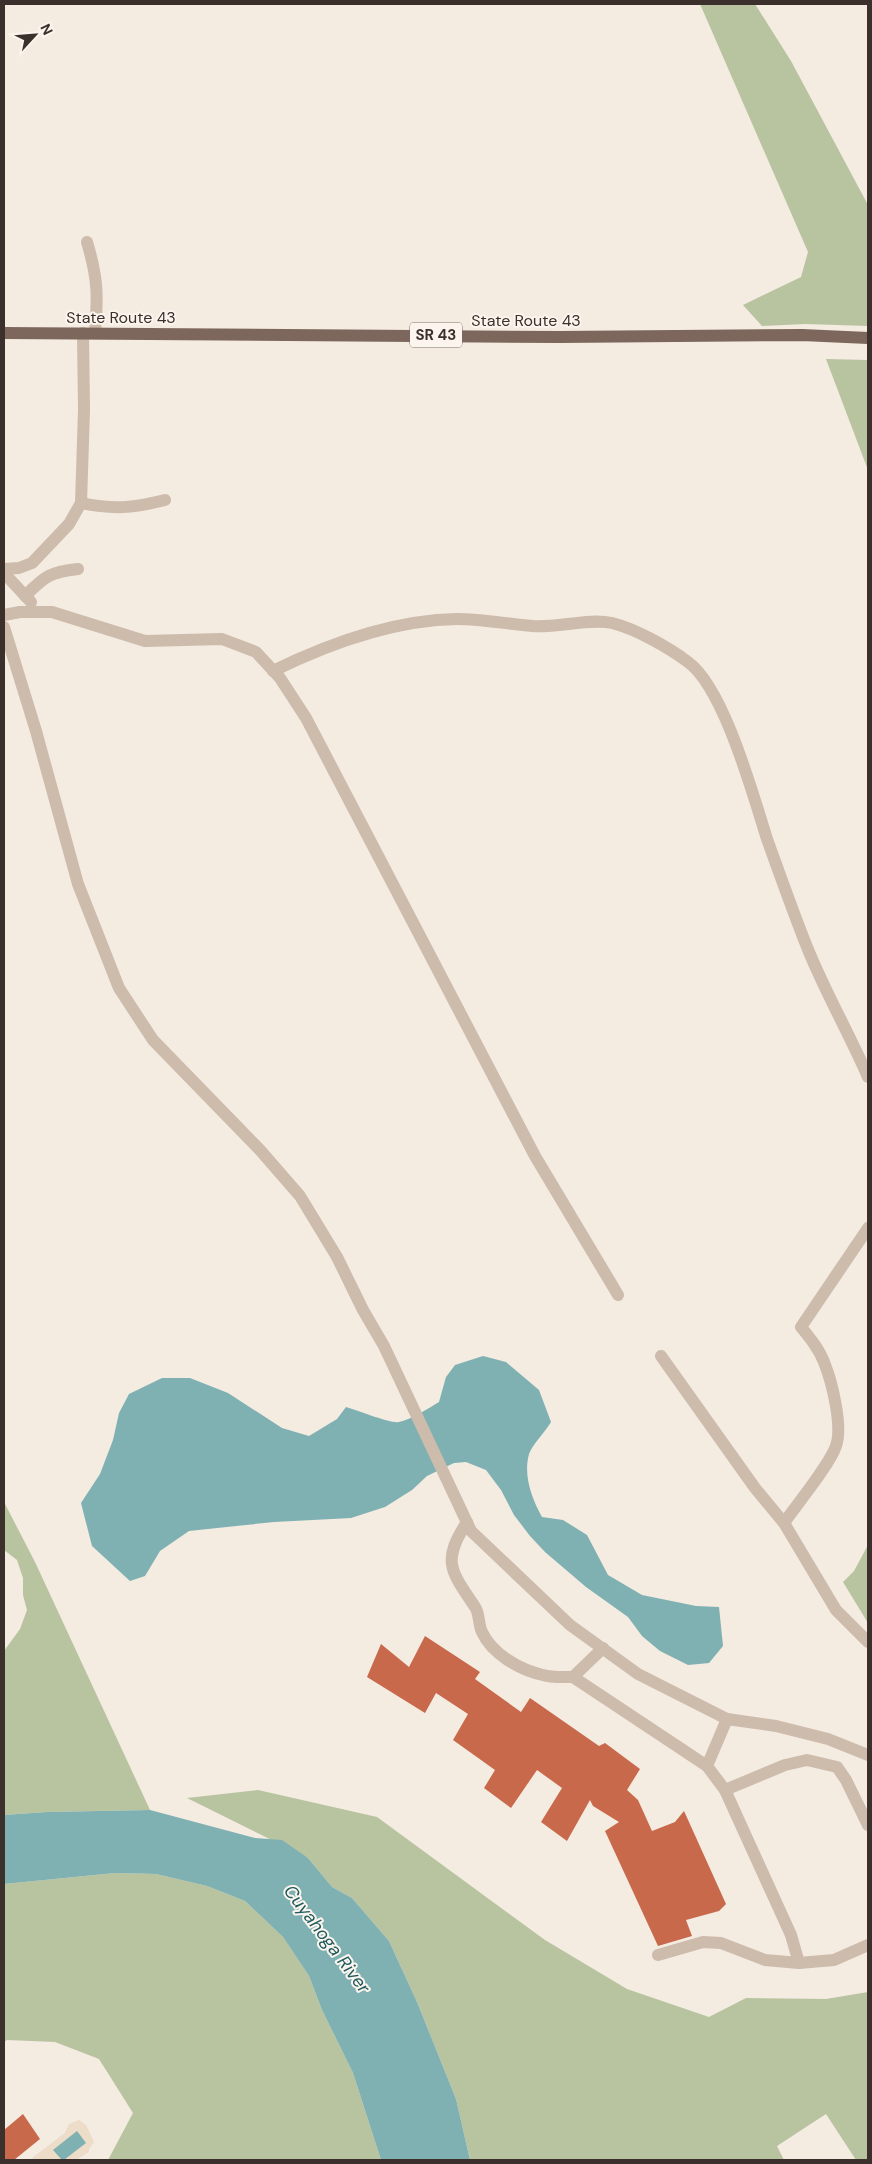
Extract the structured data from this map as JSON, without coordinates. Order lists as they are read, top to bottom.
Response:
{
  "streets": {
    "main road": ["State Route 43", "SR 43"]
  },
  "water": ["Cuyahoga River"],
  "north": "top right"
}
